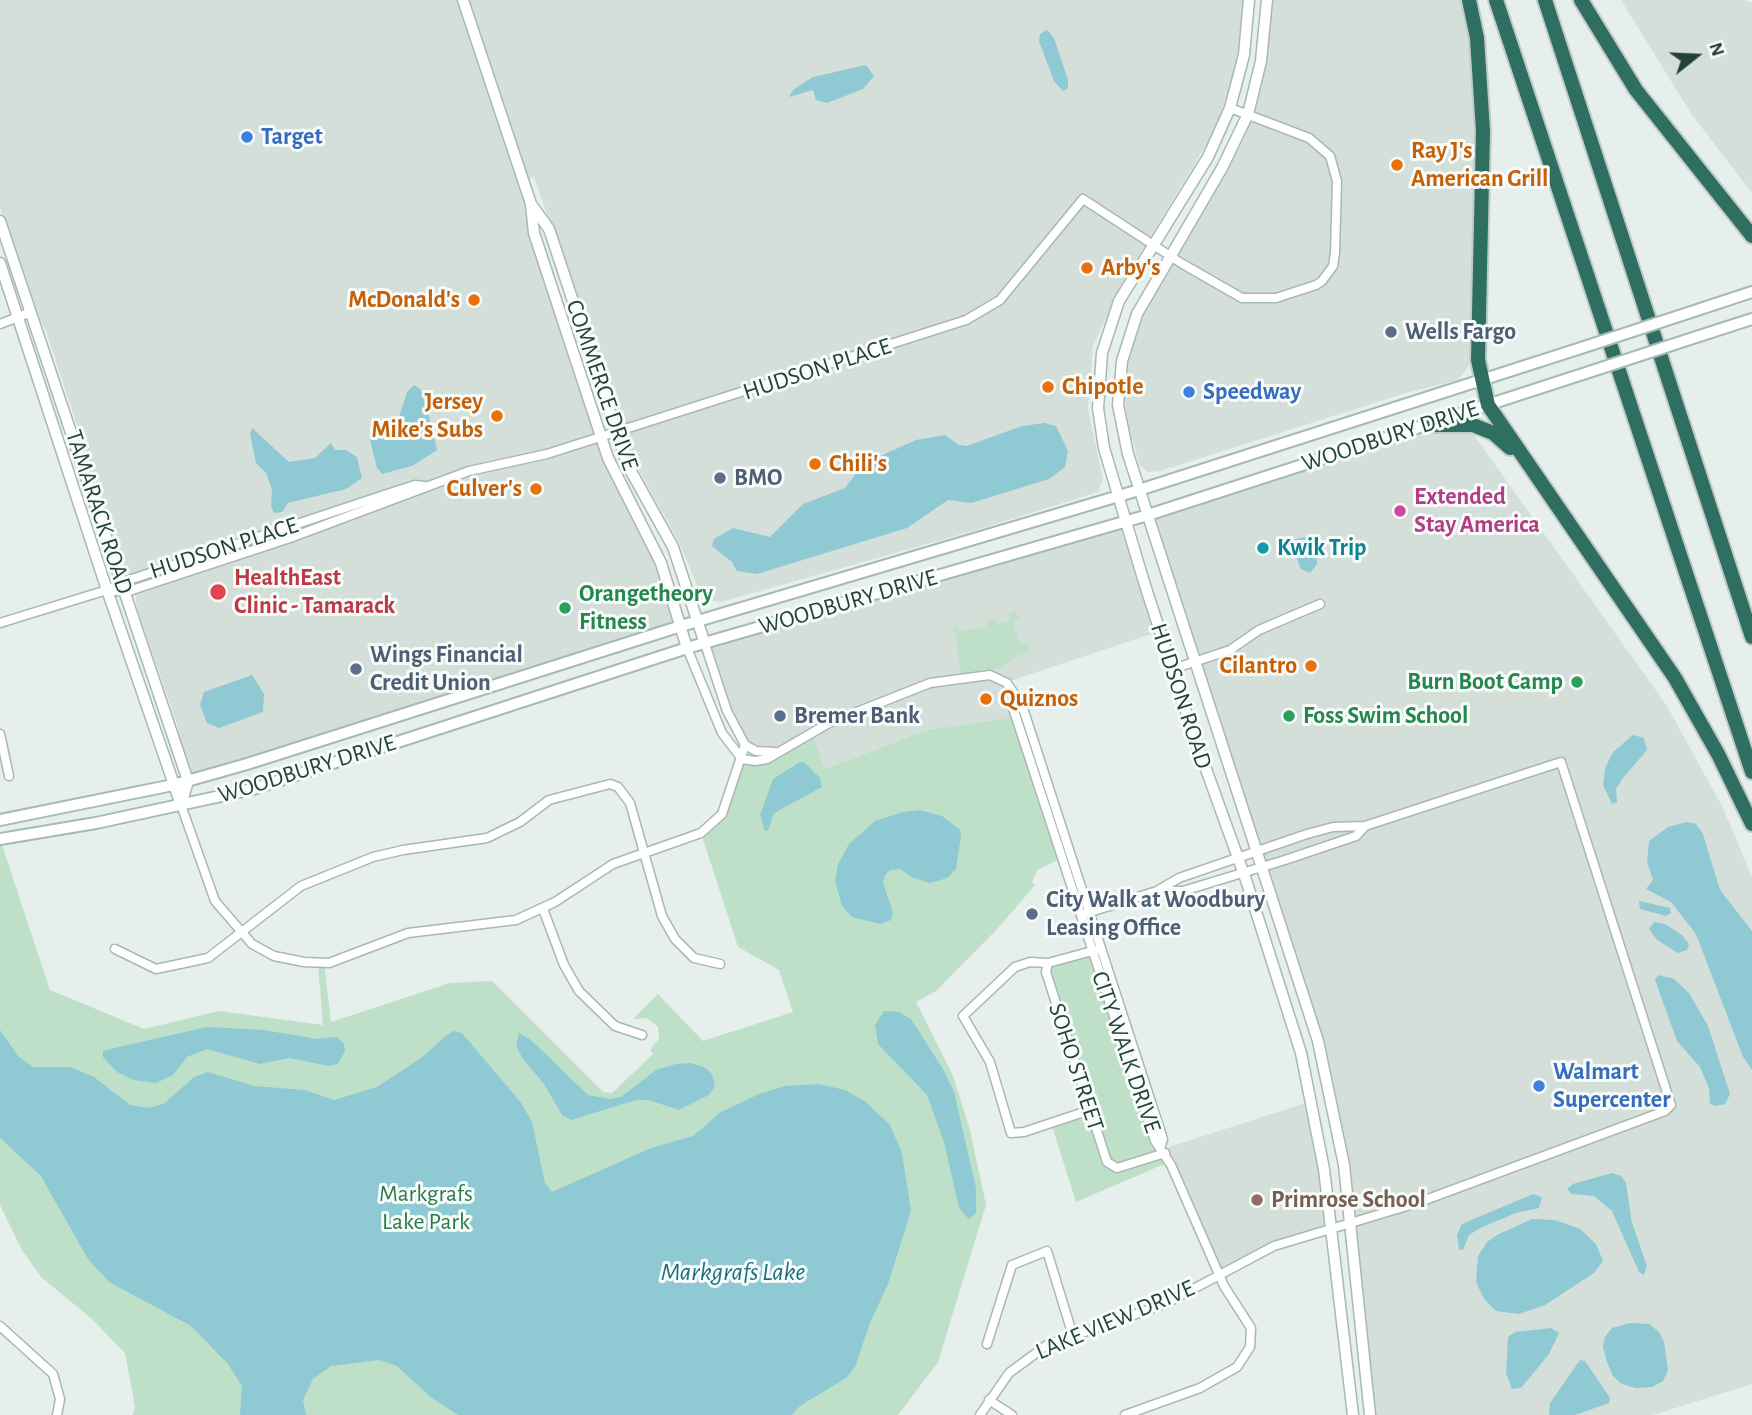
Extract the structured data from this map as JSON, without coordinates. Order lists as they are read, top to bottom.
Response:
{
  "streets": {
    "main road": ["WOODBURY DRIVE"],
    "street": [
      "HUDSON PLACE",
      "COMMERCE DRIVE",
      "TAMARACK ROAD",
      "HUDSON ROAD",
      "CITY WALK DRIVE",
      "SOHO STREET",
      "LAKE VIEW DRIVE"
    ]
  },
  "crossings": [
    ["HUDSON PLACE", "COMMERCE DRIVE"],
    ["HUDSON PLACE", "TAMARACK ROAD"],
    ["HUDSON PLACE", "HUDSON ROAD"],
    ["COMMERCE DRIVE", "WOODBURY DRIVE"],
    ["WOODBURY DRIVE", "TAMARACK ROAD"],
    ["WOODBURY DRIVE", "HUDSON ROAD"],
    ["HUDSON ROAD", "LAKE VIEW DRIVE"],
    ["CITY WALK DRIVE", "SOHO STREET"],
    ["CITY WALK DRIVE", "LAKE VIEW DRIVE"]
  ],
  "water": ["Markgrafs Lake"],
  "parks": ["Markgrafs Lake Park"],
  "places": [
    "Target",
    "Ray J's American Grill",
    "Arby's",
    "McDonald's",
    "Wells Fargo",
    "Chipotle",
    "Speedway",
    "Jersey Mike's Subs",
    "Chili's",
    "BMO",
    "Culver's",
    "Extended Stay America",
    "Kwik Trip",
    "HealthEast Clinic - Tamarack",
    "Orangetheory Fitness",
    "Cilantro",
    "Wings Financial Credit Union",
    "Burn Boot Camp",
    "Quiznos",
    "Bremer Bank",
    "Foss Swim School",
    "City Walk at Woodbury Leasing Office",
    "Walmart Supercenter",
    "Primrose School"
  ],
  "north": "right"
}
